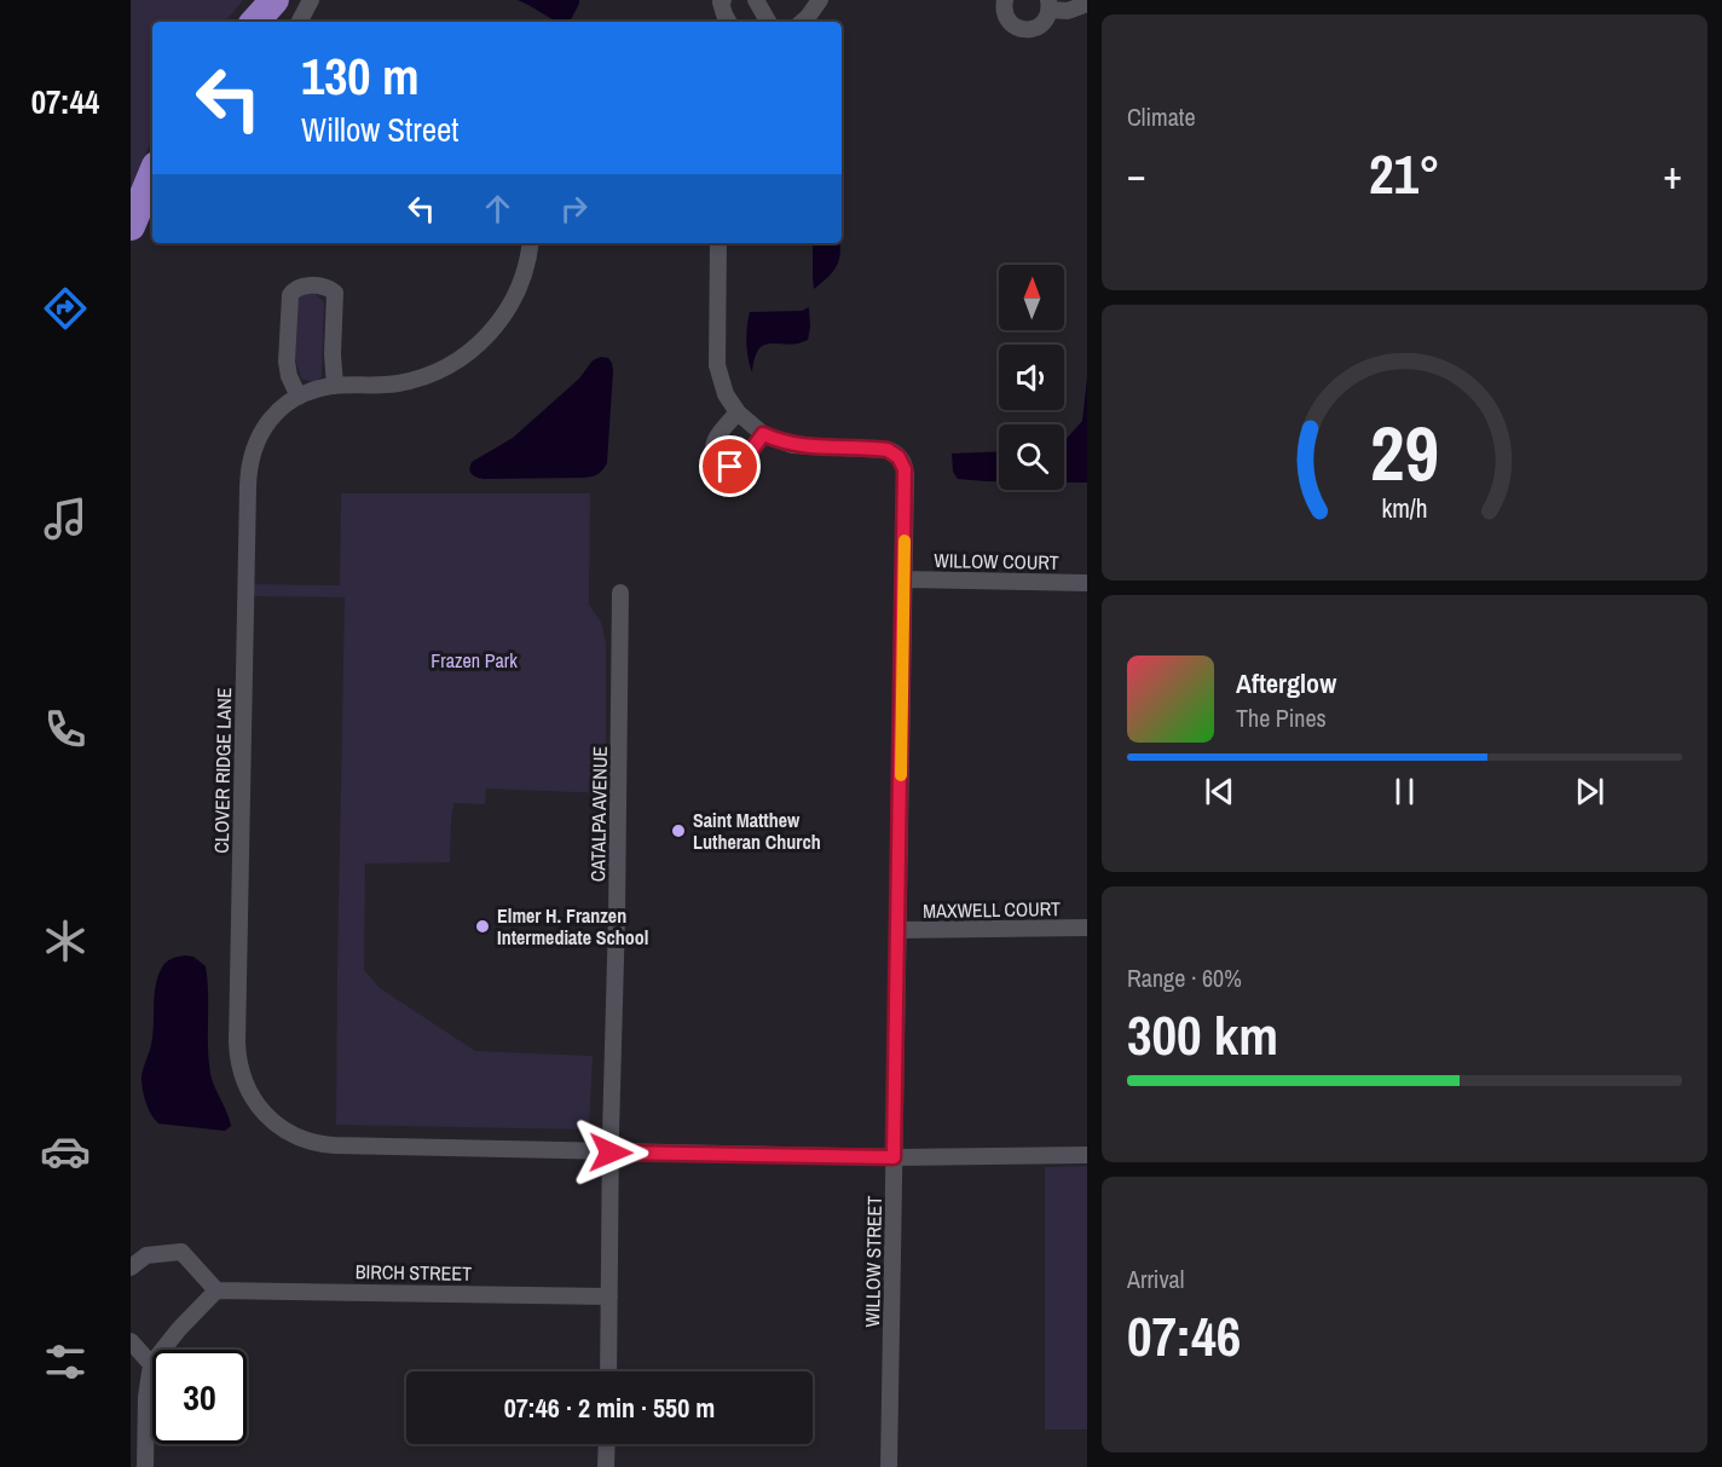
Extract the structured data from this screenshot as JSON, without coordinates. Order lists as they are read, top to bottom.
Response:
{
  "streets": {
    "street": [
      "WILLOW COURT",
      "CLOVER RIDGE LANE",
      "CATALPA AVENUE",
      "MAXWELL COURT",
      "WILLOW STREET",
      "BIRCH STREET"
    ]
  },
  "crossings": [
    ["WILLOW COURT", "WILLOW STREET"],
    ["CLOVER RIDGE LANE", "CATALPA AVENUE"],
    ["CLOVER RIDGE LANE", "WILLOW STREET"],
    ["CATALPA AVENUE", "BIRCH STREET"],
    ["MAXWELL COURT", "WILLOW STREET"]
  ],
  "parks": ["Frazen Park"],
  "places": ["Saint Matthew Lutheran Church", "Elmer H. Franzen Intermediate School"],
  "north": "top",
  "page": {
    "tabs": "07:44",
    "tile": [
      "Climate",
      ["Range · 60%", "300 km"],
      ["Arrival", "07:46"]
    ],
    "turn": ["130 m", "Willow Street"],
    "heat": ["−", "21°", "+"],
    "song": ["Afterglow", "The Pines"],
    "limit": "30",
    "trip": "07:46 · 2 min · 550 m",
    "gauge": ["29", "km/h"]
  }
}
